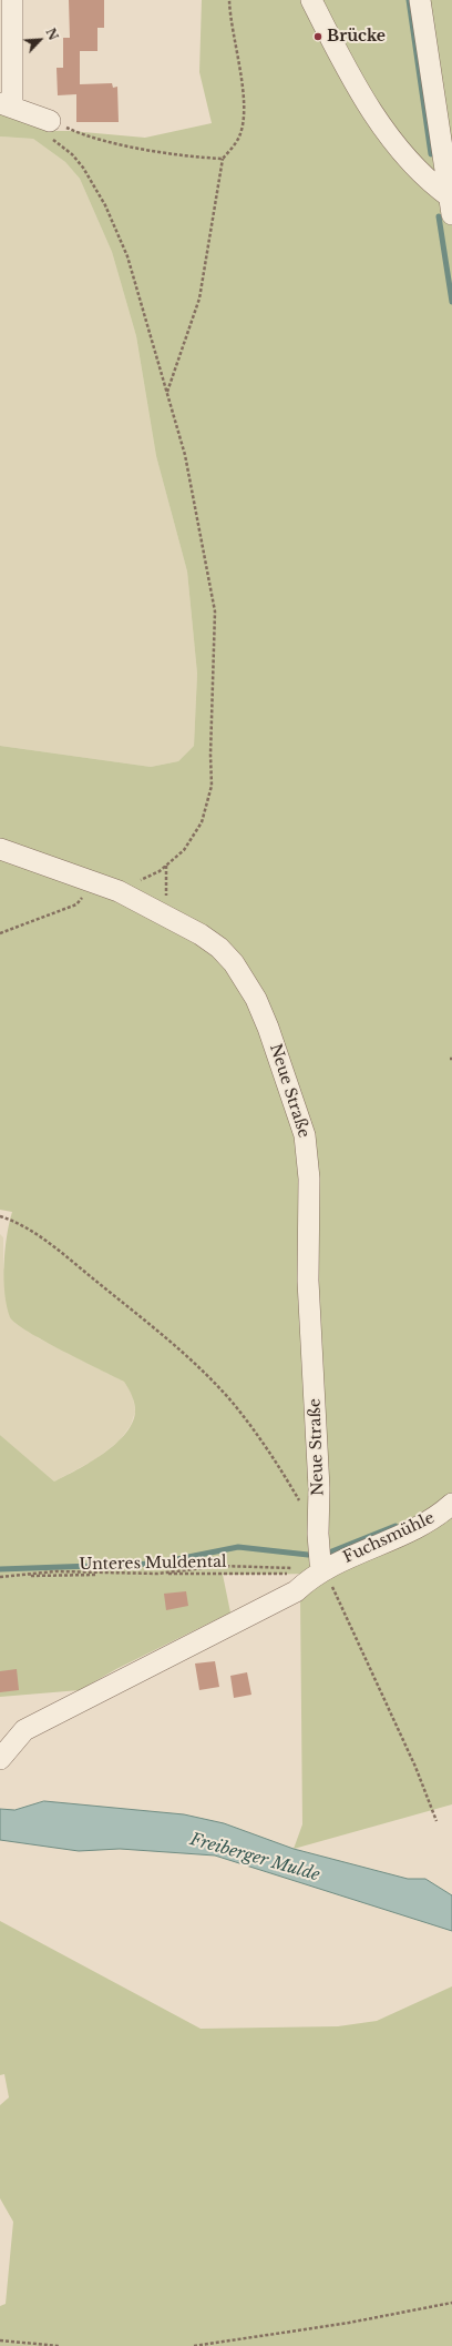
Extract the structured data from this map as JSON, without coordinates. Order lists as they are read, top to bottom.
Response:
{
  "streets": {
    "street": ["Neue Straße", "Fuchsmühle"],
    "path": ["Unteres Muldental"]
  },
  "crossings": [
    ["Neue Straße", "Fuchsmühle"],
    ["Fuchsmühle", "Unteres Muldental"]
  ],
  "water": ["Freiberger Mulde"],
  "places": ["Brücke"],
  "north": "top right"
}
